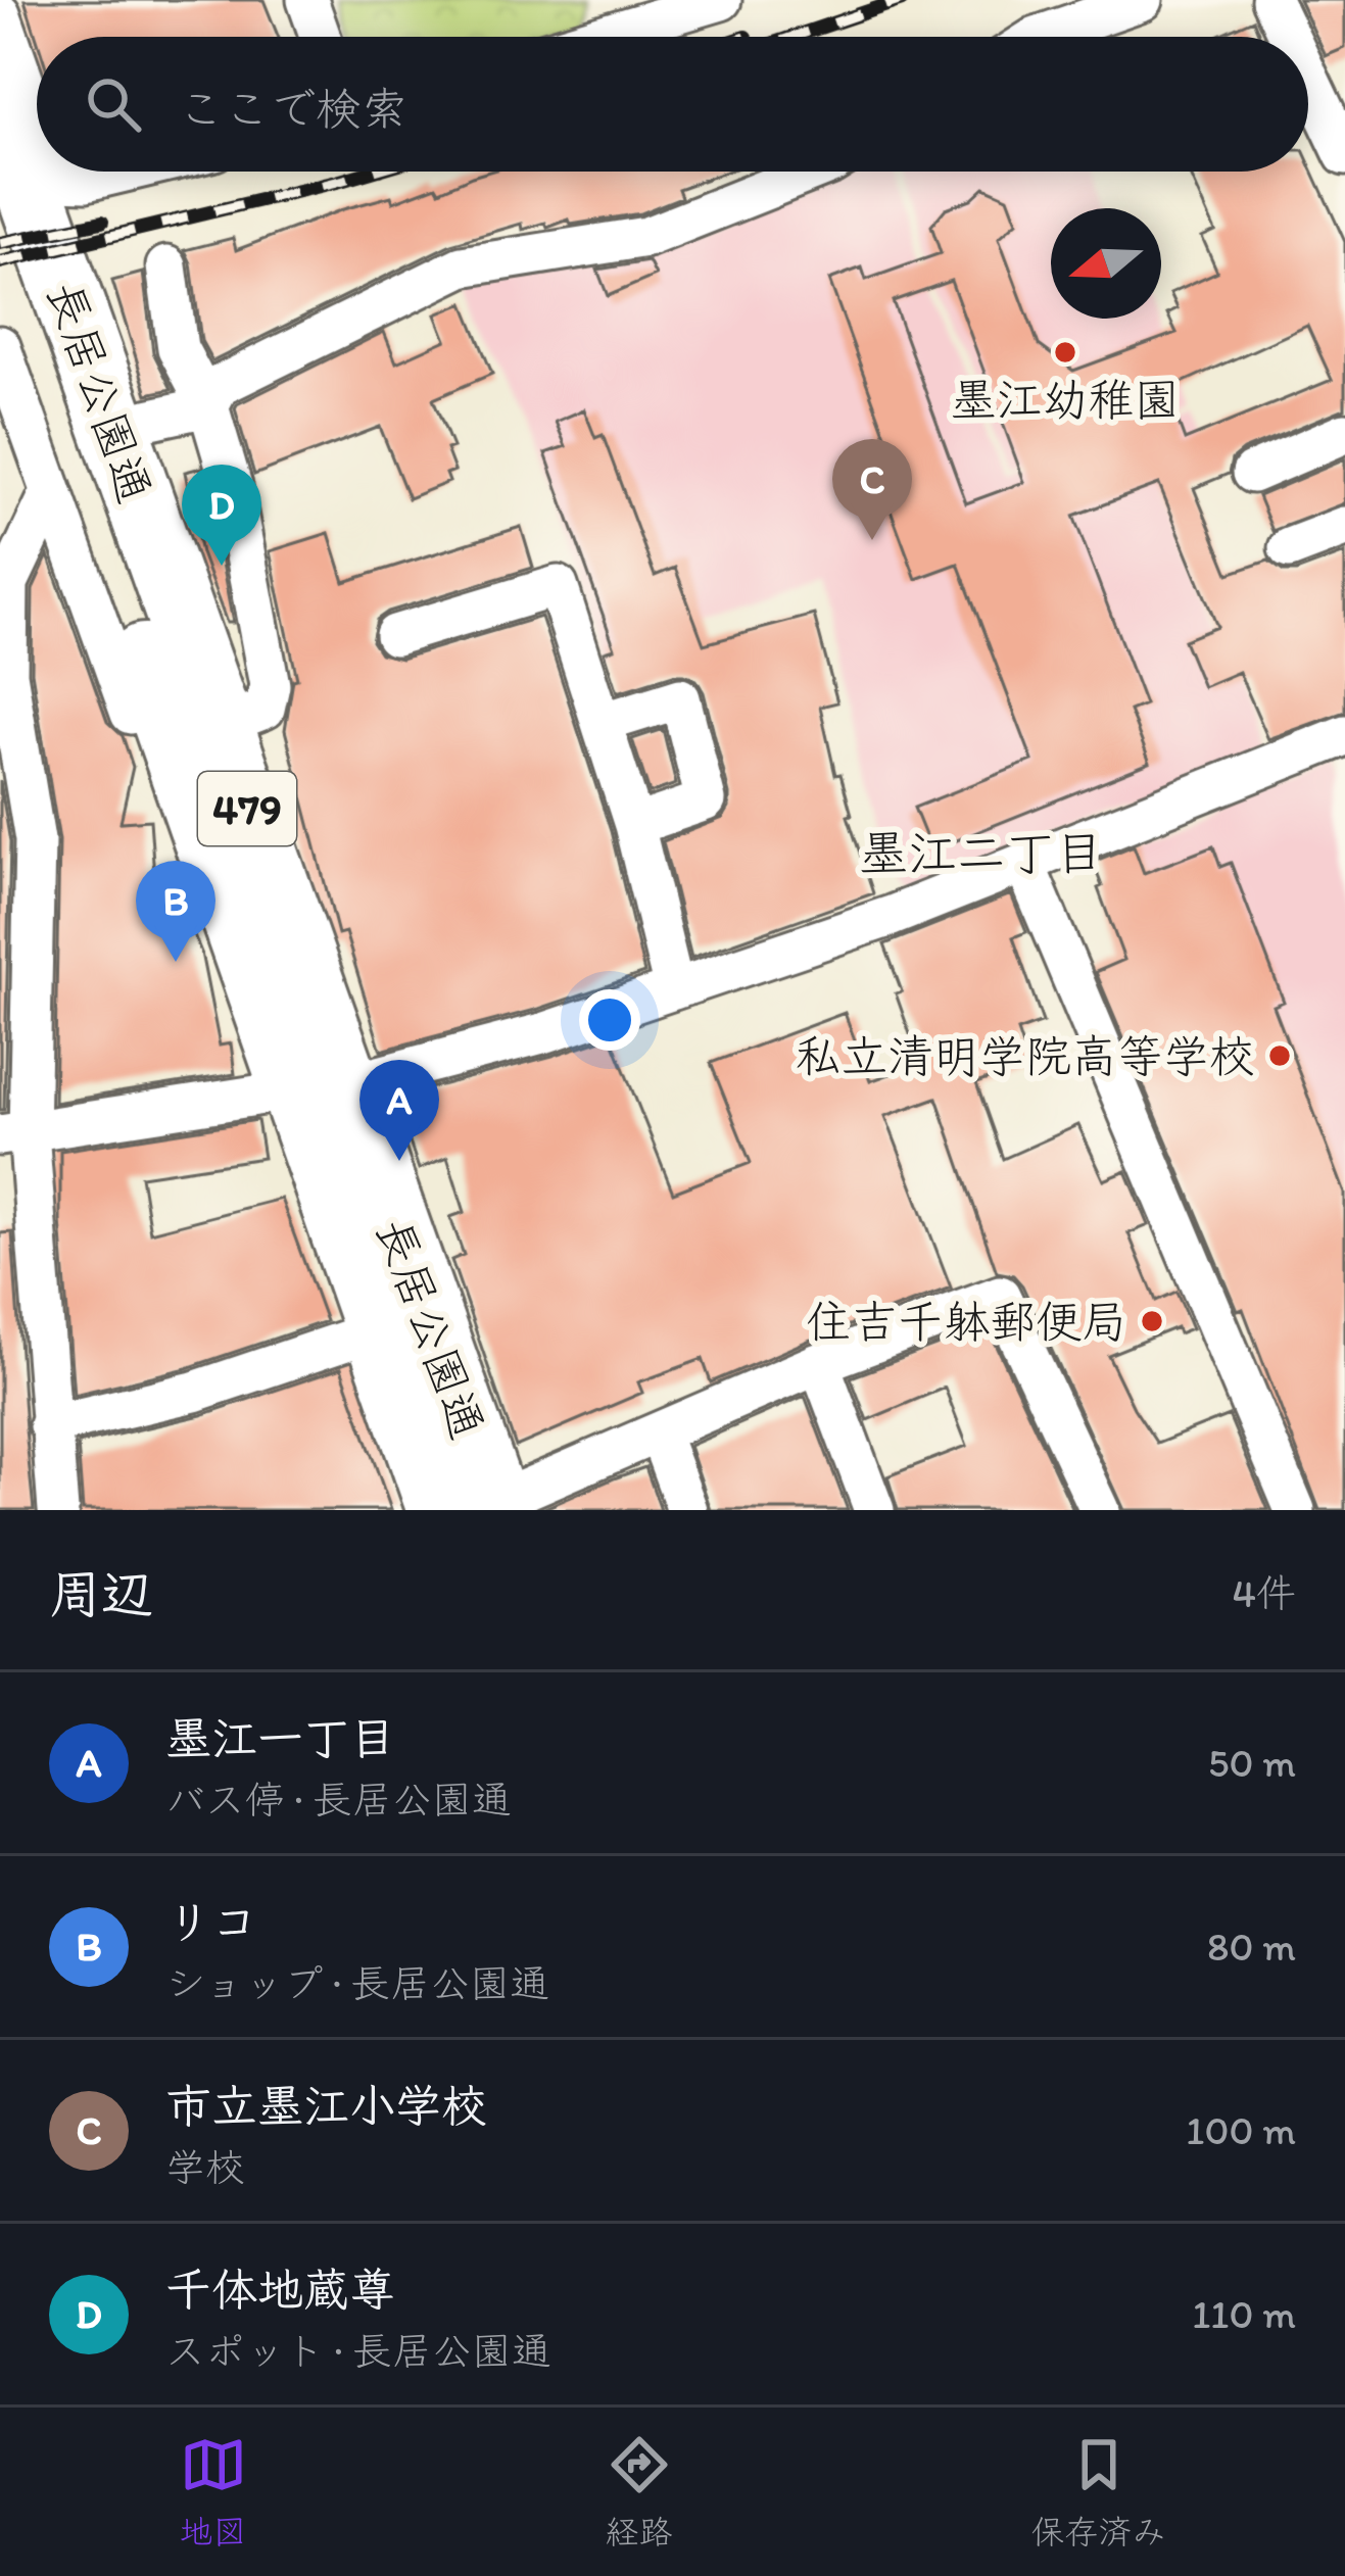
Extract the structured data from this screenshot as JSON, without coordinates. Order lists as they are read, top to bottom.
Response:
{
  "streets": {
    "highway": ["長居公園通", "479"]
  },
  "districts": ["墨江二丁目"],
  "places": ["墨江幼稚園", "私立清明学院高等学校", "住吉千躰郵便局"],
  "north": "left",
  "page": {
    "search": "ここで検索",
    "pins": [
      "C",
      "D",
      "B",
      "A"
    ],
    "heading": ["周辺", "4件"],
    "list": [
      {
        "mark": "A",
        "name": "墨江一丁目",
        "note": "バス停 · 長居公園通",
        "value": "50 m"
      },
      {
        "mark": "B",
        "name": "リコ",
        "note": "ショップ · 長居公園通",
        "value": "80 m"
      },
      {
        "mark": "C",
        "name": "市立墨江小学校",
        "note": "学校",
        "value": "100 m"
      },
      {
        "mark": "D",
        "name": "千体地蔵尊",
        "note": "スポット · 長居公園通",
        "value": "110 m"
      }
    ],
    "nav": ["地図", "経路", "保存済み"]
  }
}
